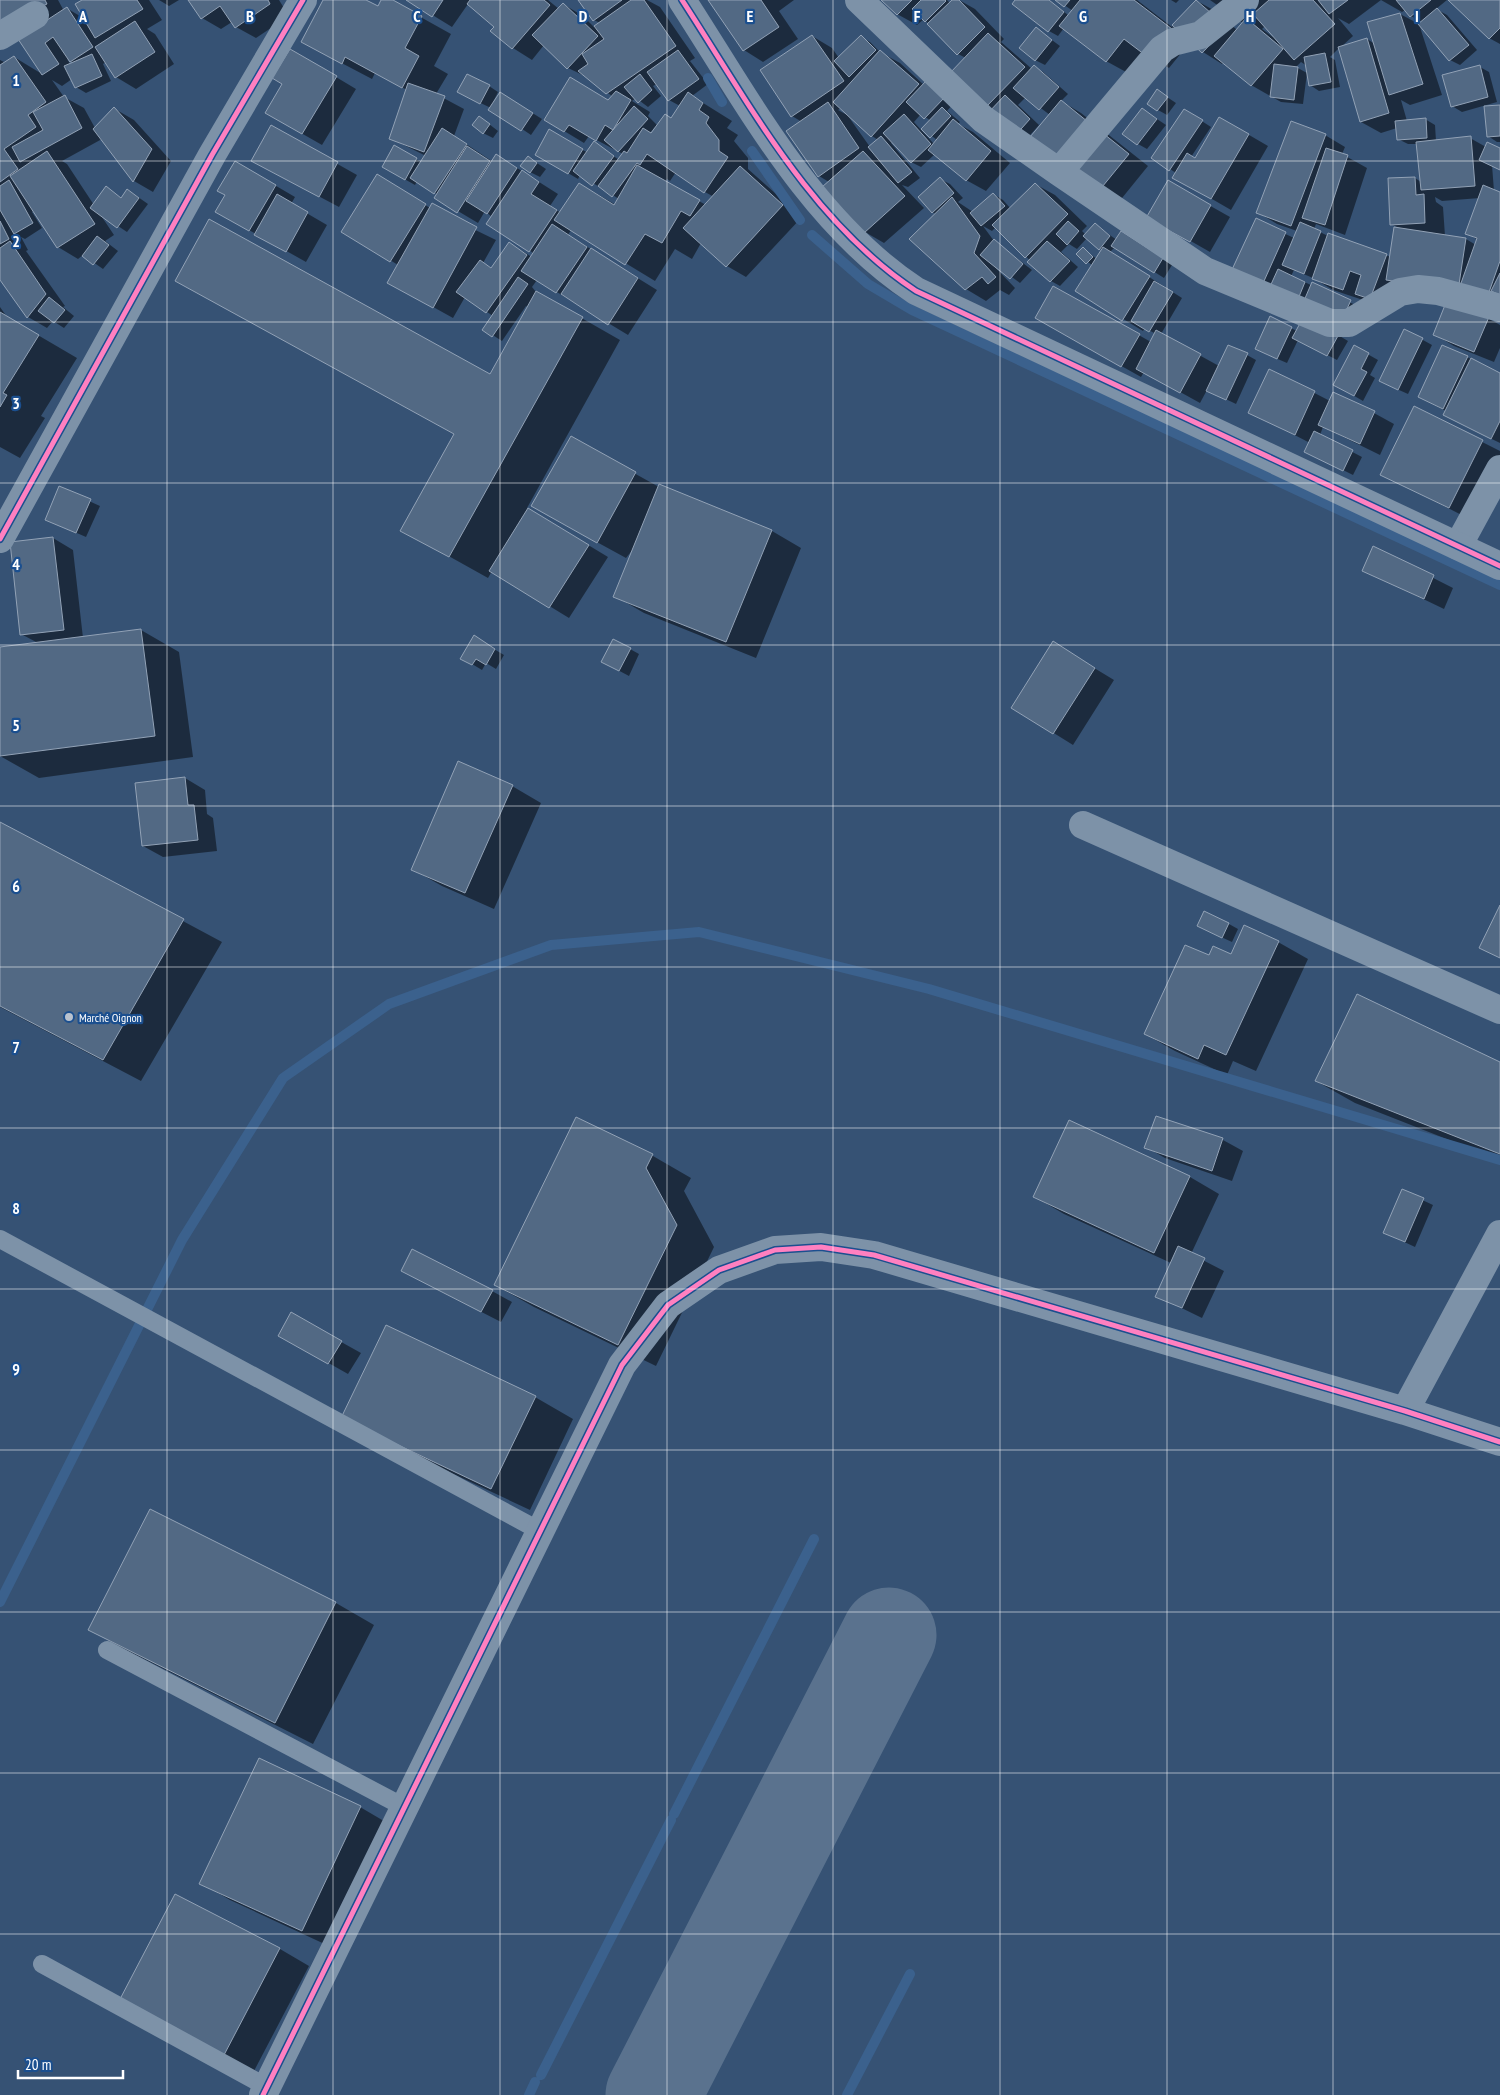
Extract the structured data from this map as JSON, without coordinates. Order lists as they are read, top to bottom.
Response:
{
  "places": ["Marché Oignon"],
  "scale_bar": "20 m",
  "grid": {
    "columns": [
      "A",
      "B",
      "C",
      "D",
      "E",
      "F",
      "G",
      "H",
      "I"
    ],
    "rows": [
      "1",
      "2",
      "3",
      "4",
      "5",
      "6",
      "7",
      "8",
      "9"
    ]
  }
}
